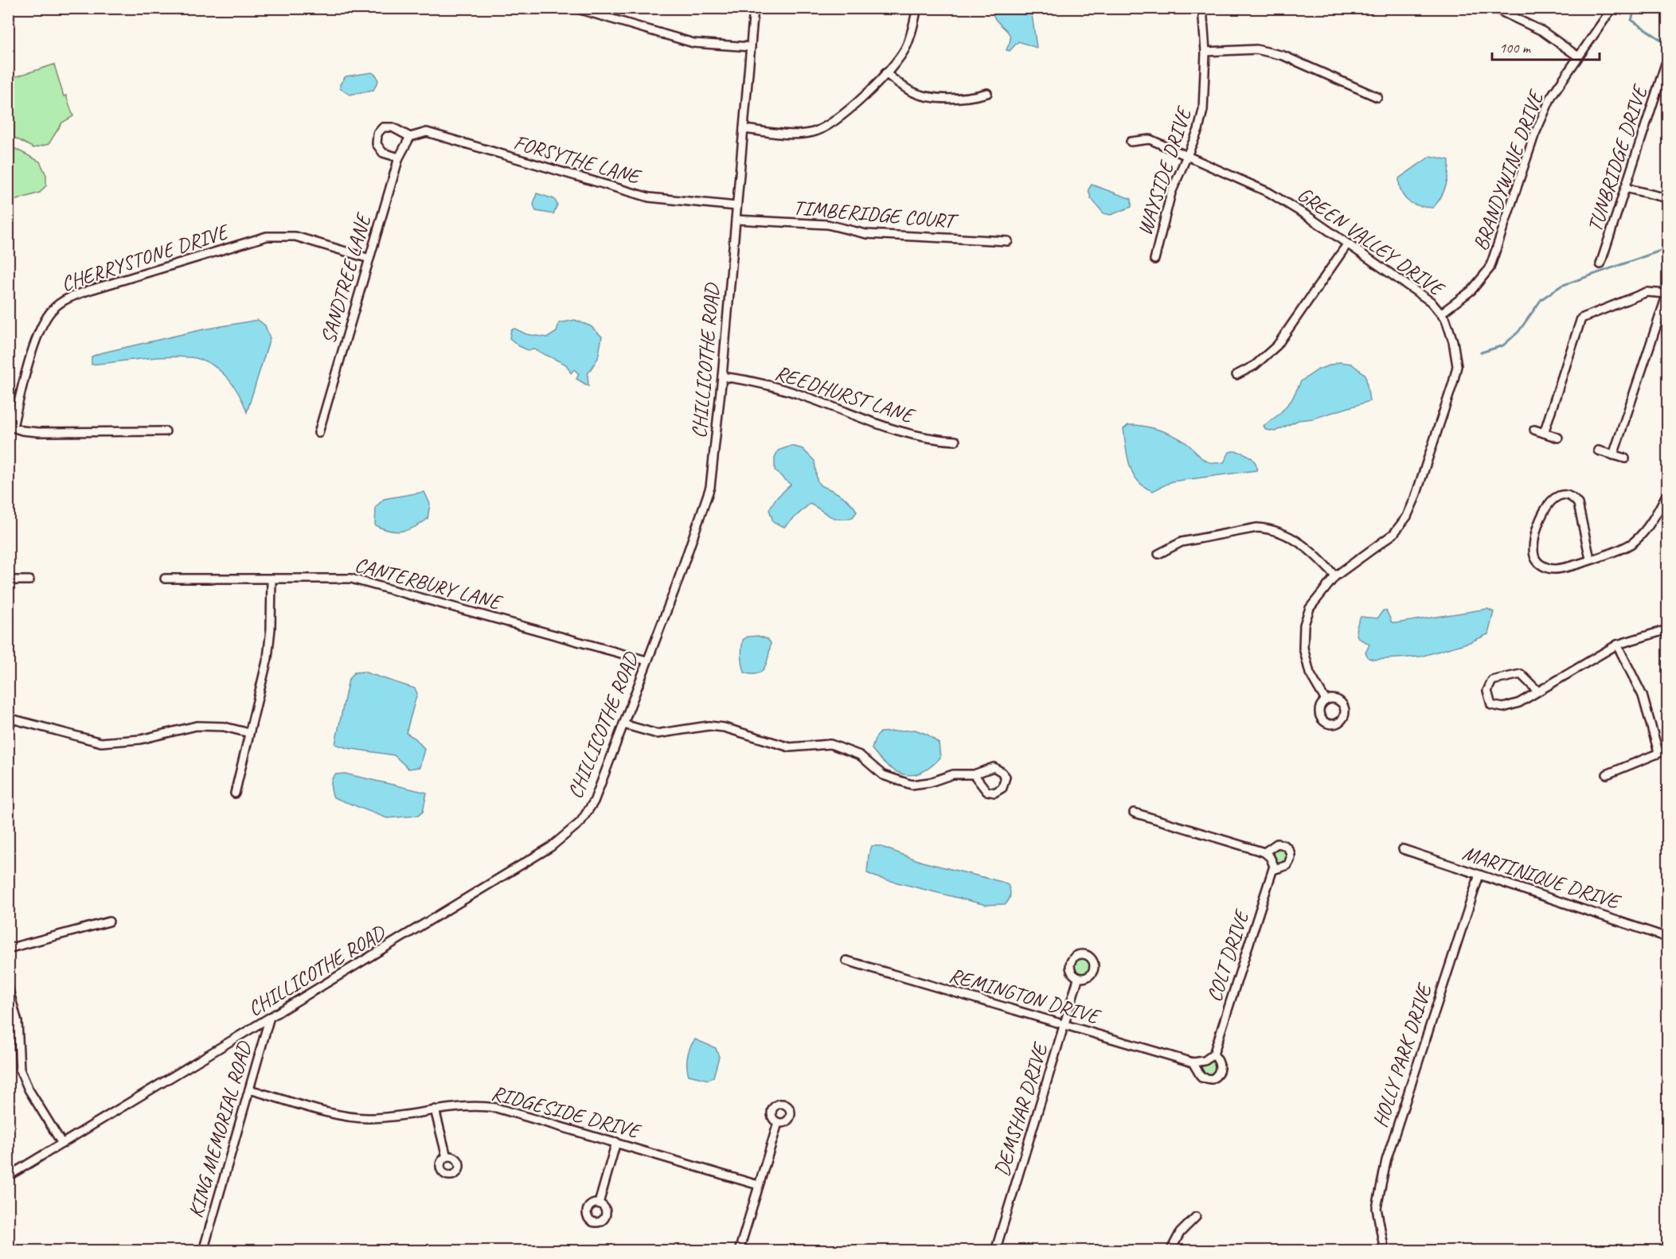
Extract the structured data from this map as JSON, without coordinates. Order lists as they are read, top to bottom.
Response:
{
  "streets": {
    "street": [
      "FORSYTHE LANE",
      "TUNBRIDGE DRIVE",
      "BRANDYWINE DRIVE",
      "WAYSIDE DRIVE",
      "TIMBERIDGE COURT",
      "GREEN VALLEY DRIVE",
      "CHERRYSTONE DRIVE",
      "SANDTREE LANE",
      "CHILLICOTHE ROAD",
      "REEDHURST LANE",
      "CANTERBURY LANE",
      "MARTINIQUE DRIVE",
      "COLT DRIVE",
      "REMINGTON DRIVE",
      "HOLLY PARK DRIVE",
      "DEMSHAR DRIVE",
      "RIDGESIDE DRIVE",
      "KING MEMORIAL ROAD"
    ]
  },
  "crossings": [
    ["FORSYTHE LANE", "SANDTREE LANE"],
    ["FORSYTHE LANE", "CHILLICOTHE ROAD"],
    ["BRANDYWINE DRIVE", "GREEN VALLEY DRIVE"],
    ["WAYSIDE DRIVE", "GREEN VALLEY DRIVE"],
    ["TIMBERIDGE COURT", "CHILLICOTHE ROAD"],
    ["CHERRYSTONE DRIVE", "SANDTREE LANE"],
    ["CHILLICOTHE ROAD", "REEDHURST LANE"],
    ["CHILLICOTHE ROAD", "CANTERBURY LANE"],
    ["CHILLICOTHE ROAD", "KING MEMORIAL ROAD"],
    ["MARTINIQUE DRIVE", "HOLLY PARK DRIVE"],
    ["COLT DRIVE", "REMINGTON DRIVE"],
    ["REMINGTON DRIVE", "DEMSHAR DRIVE"],
    ["RIDGESIDE DRIVE", "KING MEMORIAL ROAD"]
  ],
  "scale_bar": "100 m"
}
